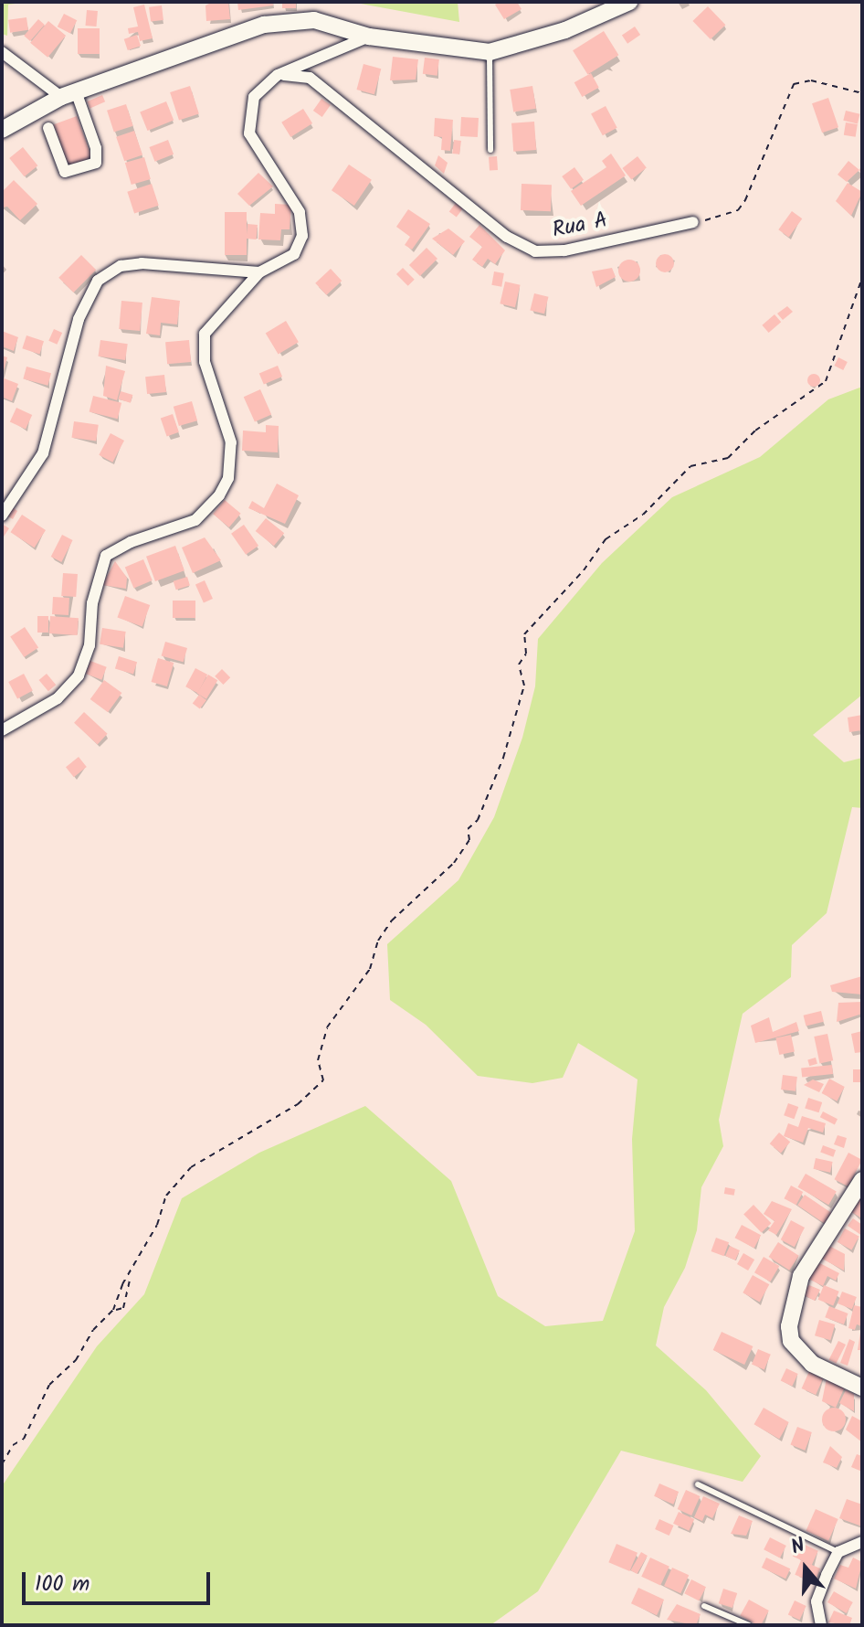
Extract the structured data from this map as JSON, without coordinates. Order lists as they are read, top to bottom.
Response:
{
  "streets": {
    "street": ["Rua A"]
  },
  "scale_bar": "100 m",
  "north": "top"
}
